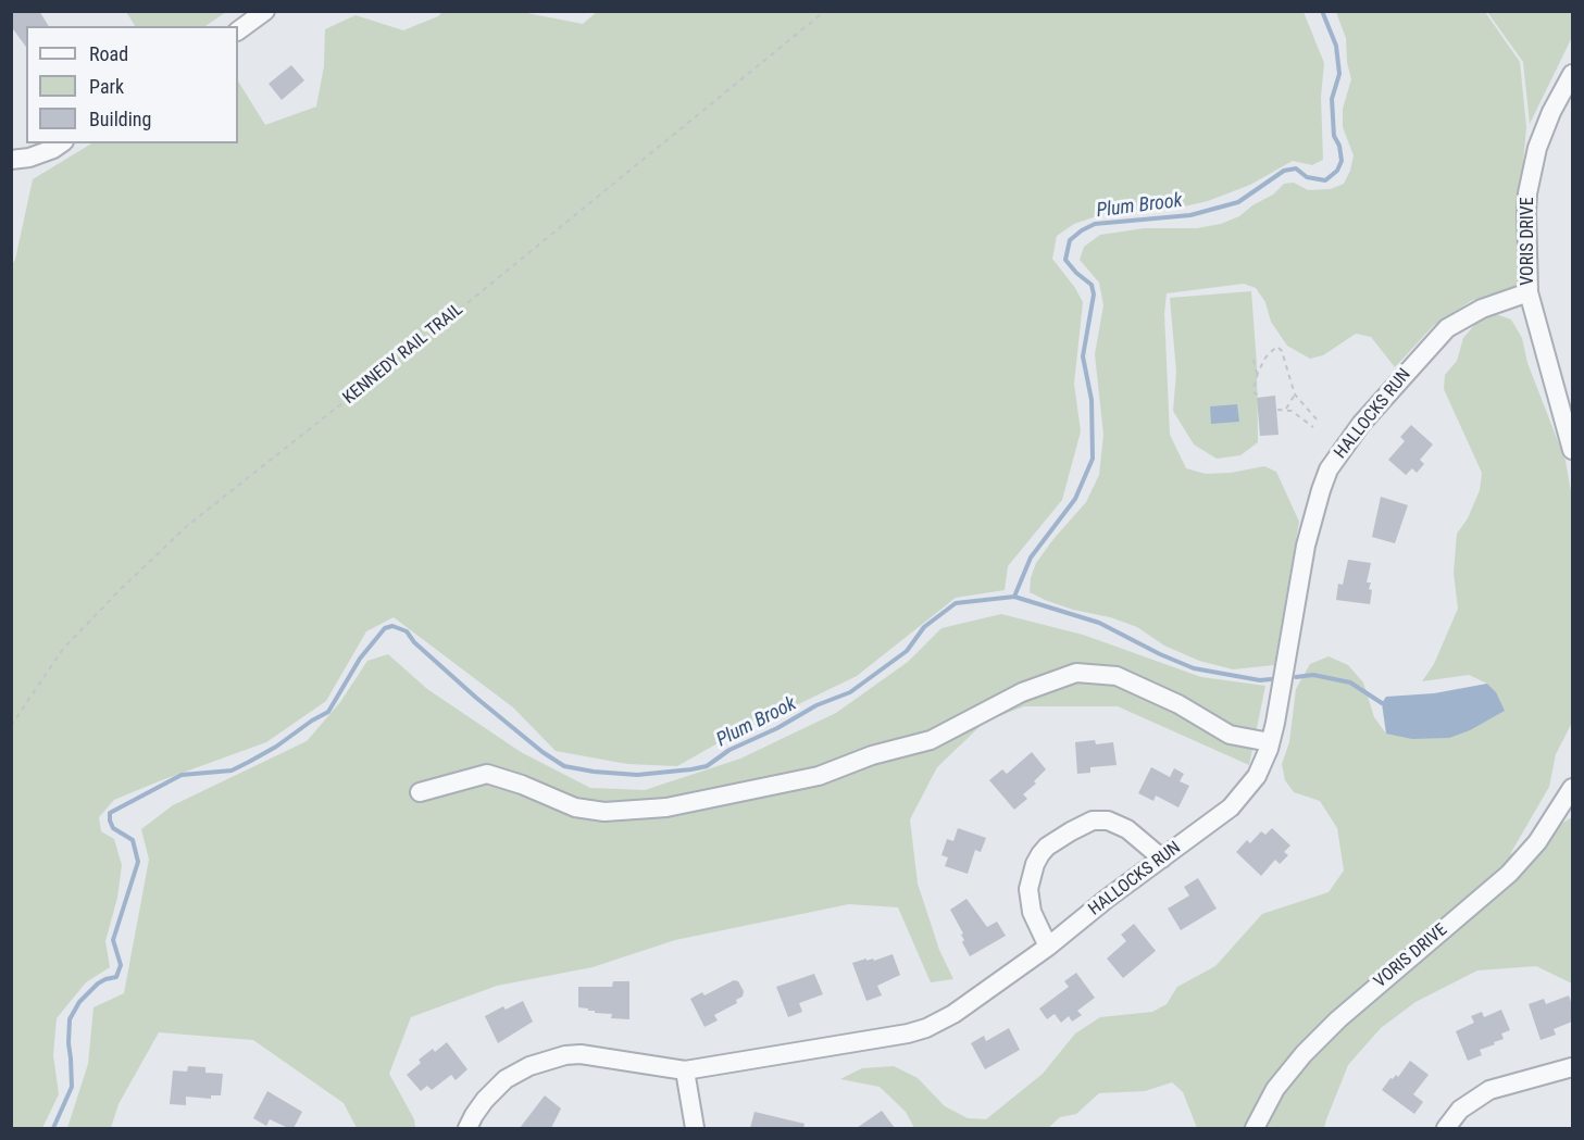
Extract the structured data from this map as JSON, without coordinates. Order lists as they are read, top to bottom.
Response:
{
  "streets": {
    "street": ["VORIS DRIVE", "HALLOCKS RUN"],
    "path": ["KENNEDY RAIL TRAIL"]
  },
  "crossings": [
    ["VORIS DRIVE", "HALLOCKS RUN"]
  ],
  "water": ["Plum Brook"],
  "legend": ["Road", "Park", "Building"]
}
